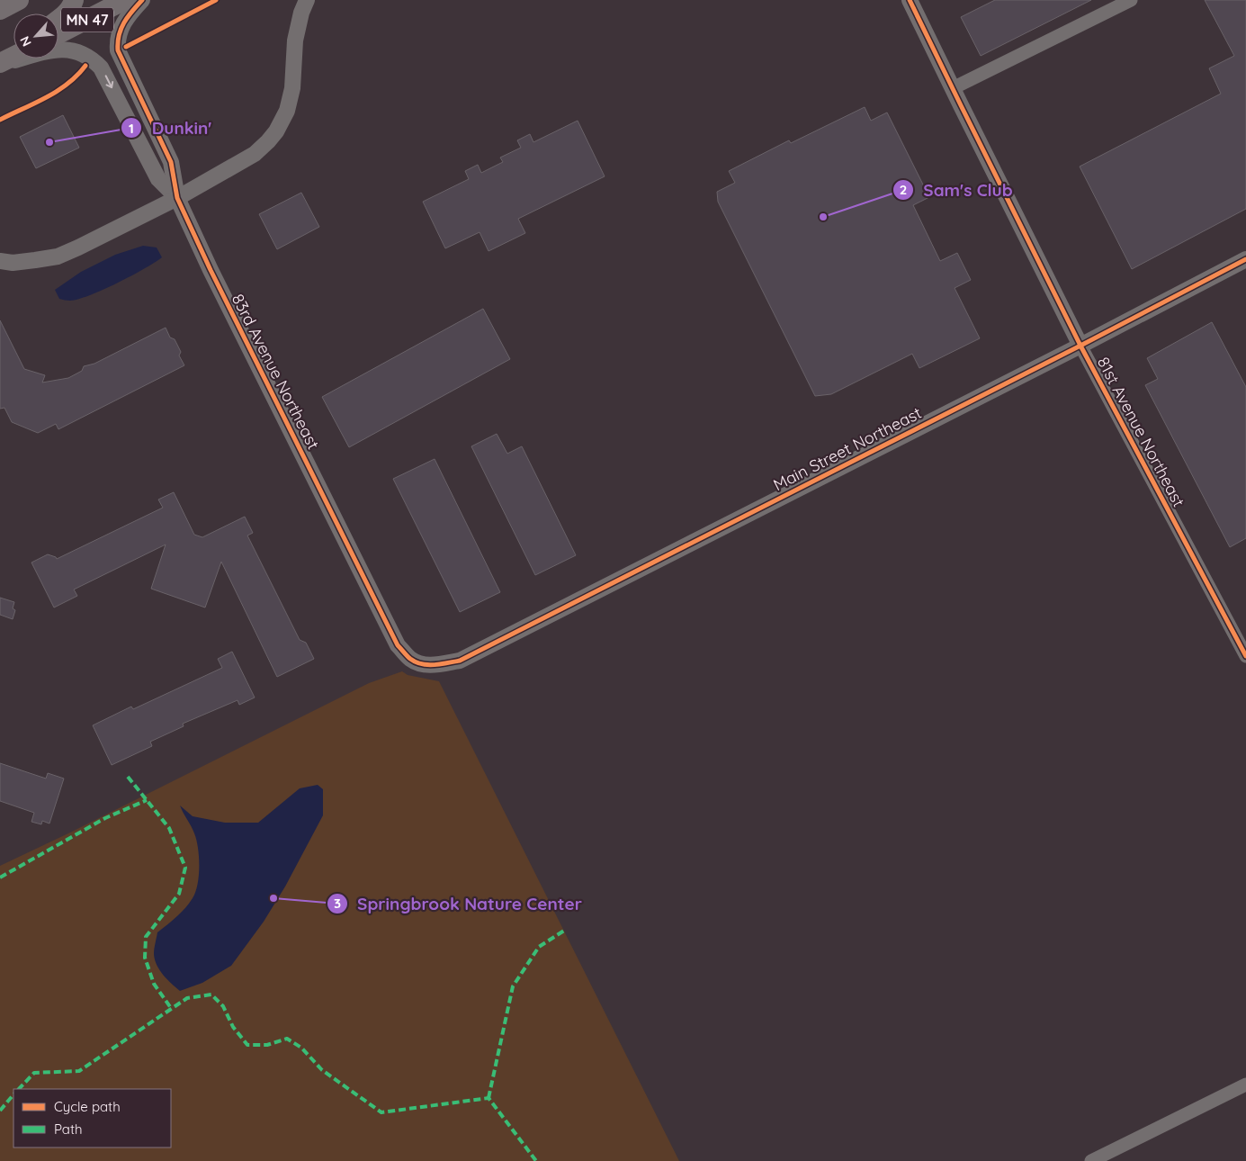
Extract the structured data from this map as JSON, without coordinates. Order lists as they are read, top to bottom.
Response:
{
  "streets": {
    "main road": ["MN 47"],
    "street": ["83rd Avenue Northeast", "81st Avenue Northeast", "Main Street Northeast"]
  },
  "crossings": [
    ["83rd Avenue Northeast", "Main Street Northeast"],
    ["81st Avenue Northeast", "Main Street Northeast"]
  ],
  "places": ["Dunkin'", "Sam's Club", "Springbrook Nature Center"],
  "legend": ["Cycle path", "Path"],
  "north": "bottom left"
}
